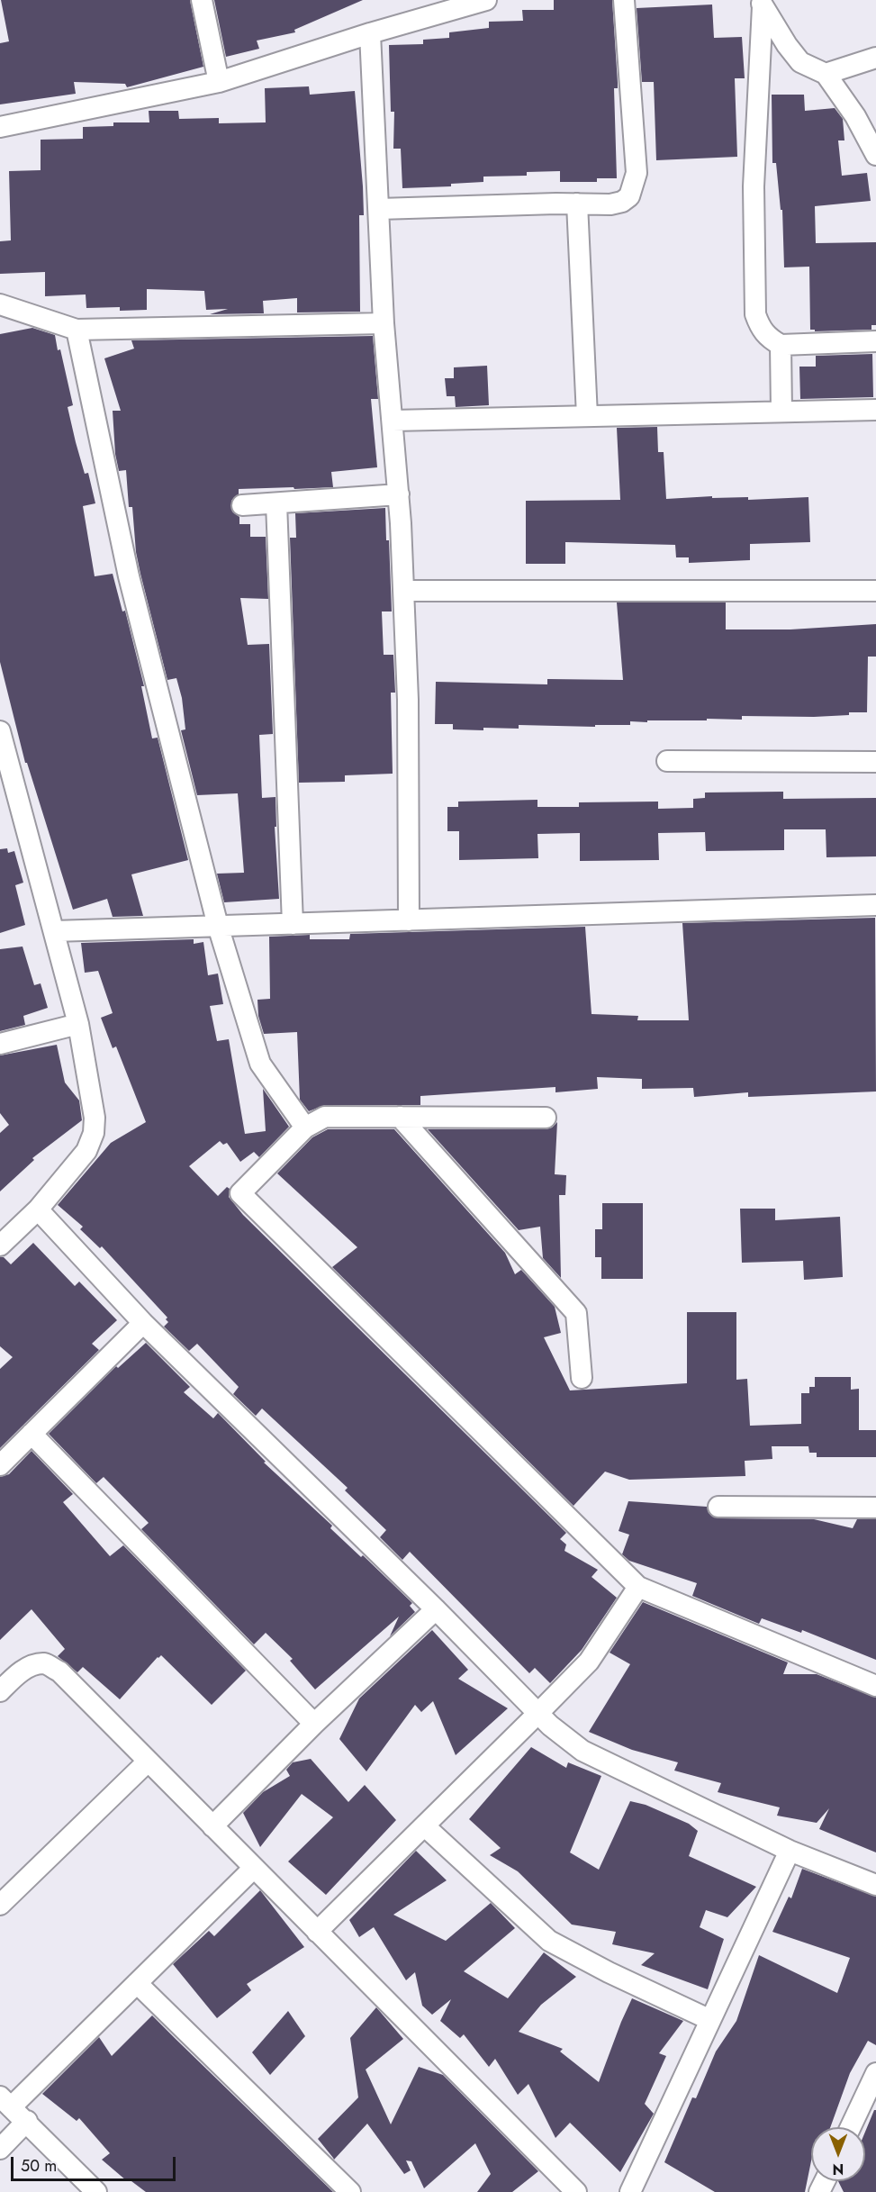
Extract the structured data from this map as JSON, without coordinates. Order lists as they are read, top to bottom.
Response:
{
  "scale_bar": "50 m",
  "north": "bottom"
}
